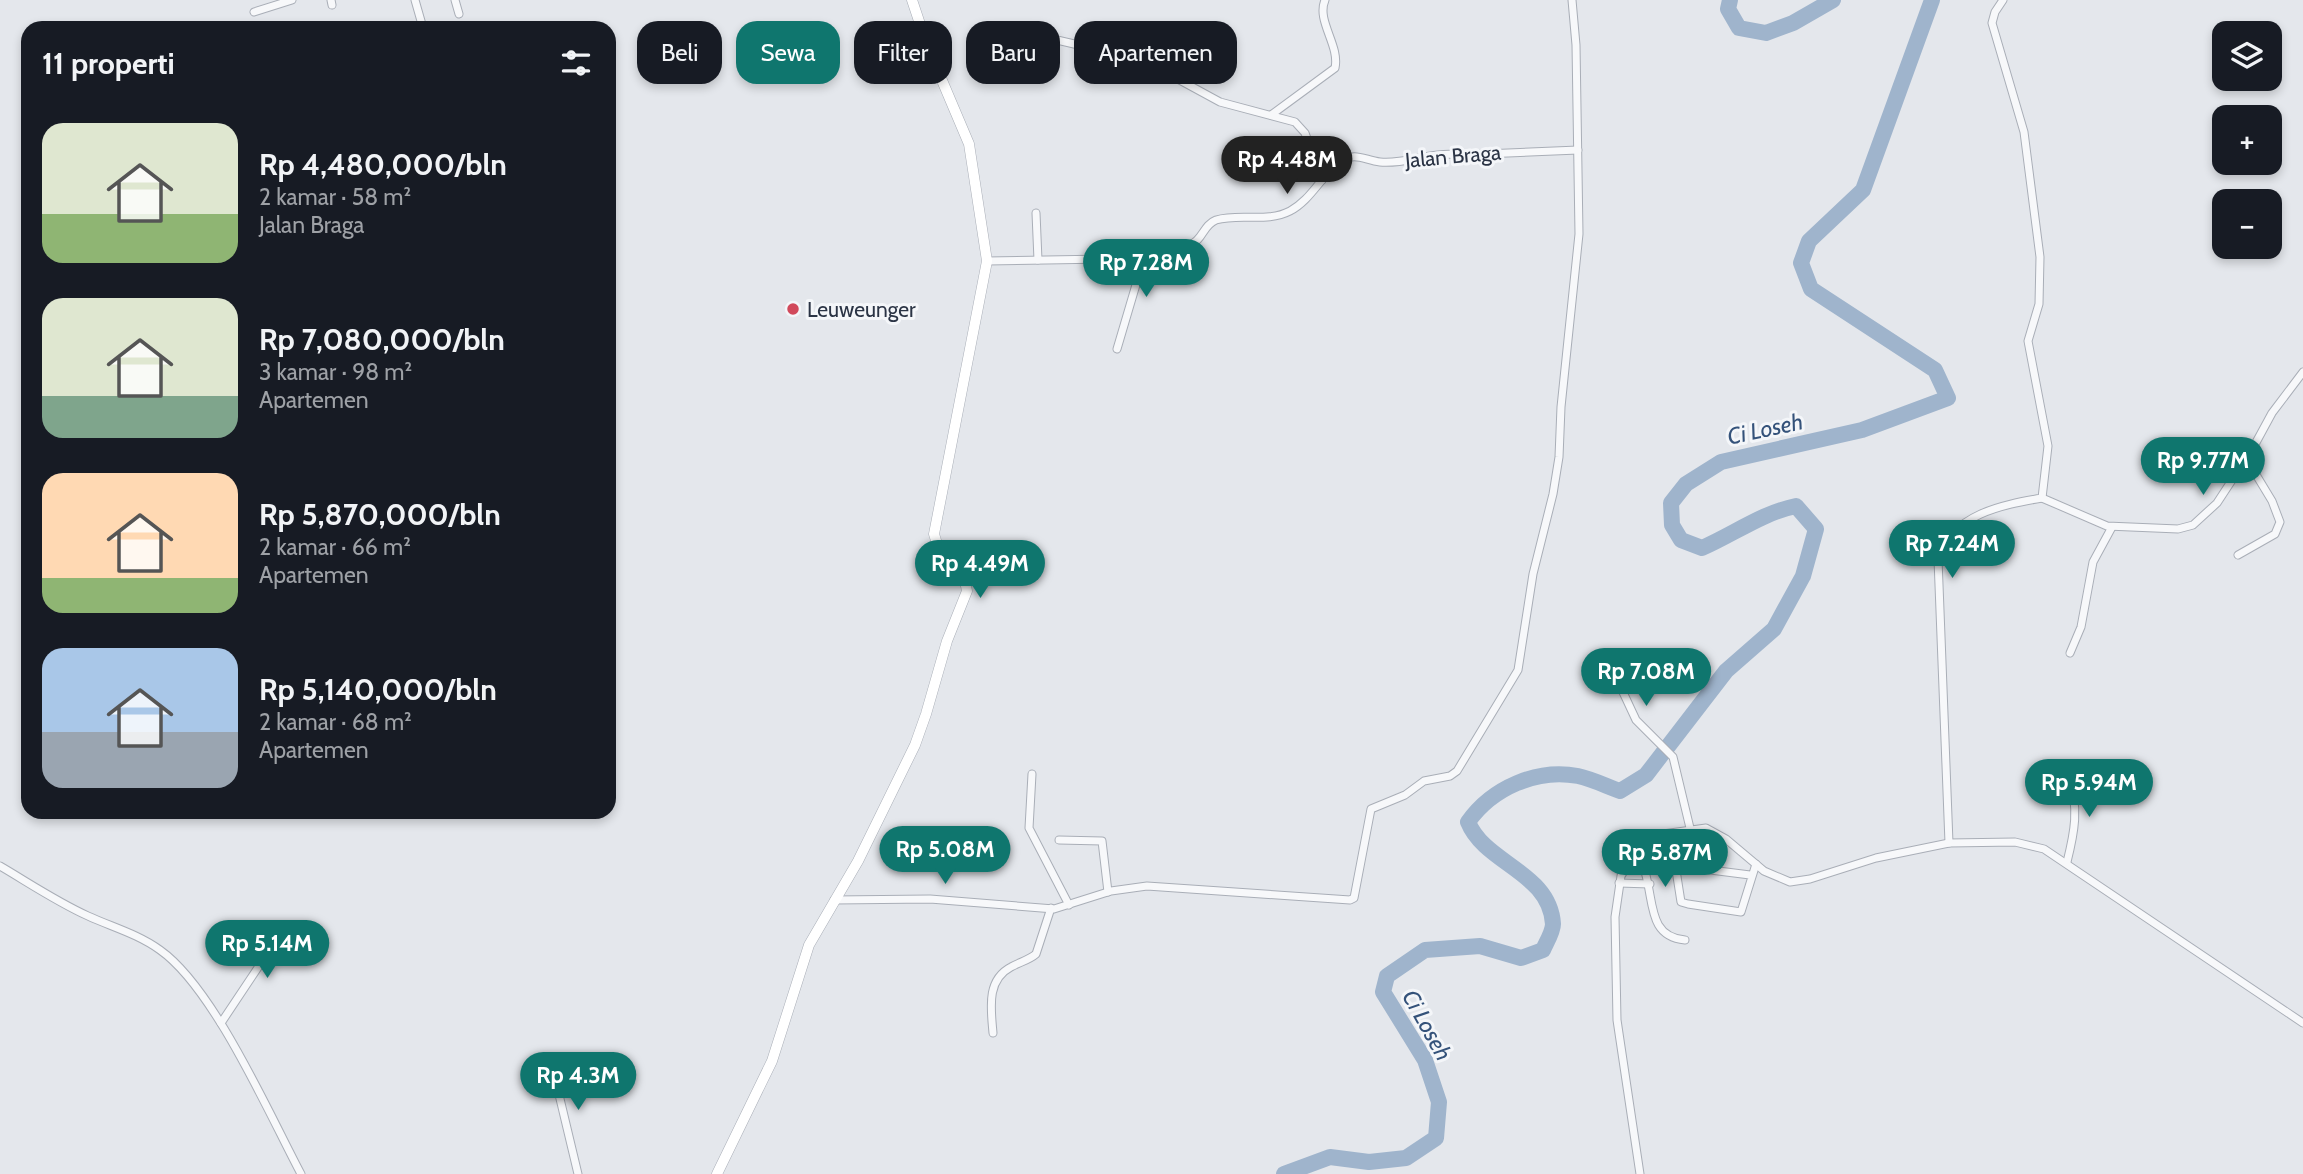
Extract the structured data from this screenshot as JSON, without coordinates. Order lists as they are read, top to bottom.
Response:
{
  "streets": {
    "street": ["Jalan Braga"]
  },
  "water": ["Ci Loseh"],
  "places": ["Leuweunger"],
  "page": {
    "map_buttons": ["+", "−"],
    "chip": [
      "Beli",
      "Sewa",
      "Filter",
      "Baru",
      "Apartemen"
    ],
    "heading": "11 properti",
    "list": [
      {
        "name": "Rp 4,480,000/bln",
        "note": "2 kamar · 58 m² · Jalan Braga"
      },
      {
        "name": "Rp 7,080,000/bln",
        "note": "3 kamar · 98 m² · Apartemen"
      },
      {
        "name": "Rp 5,870,000/bln",
        "note": "2 kamar · 66 m² · Apartemen"
      },
      {
        "name": "Rp 5,140,000/bln",
        "note": "2 kamar · 68 m² · Apartemen"
      }
    ],
    "price": [
      "Rp 4.48M",
      "Rp 7.28M",
      "Rp 9.77M",
      "Rp 7.24M",
      "Rp 4.49M",
      "Rp 7.08M",
      "Rp 5.94M",
      "Rp 5.08M",
      "Rp 5.87M",
      "Rp 5.14M",
      "Rp 4.3M"
    ]
  }
}
